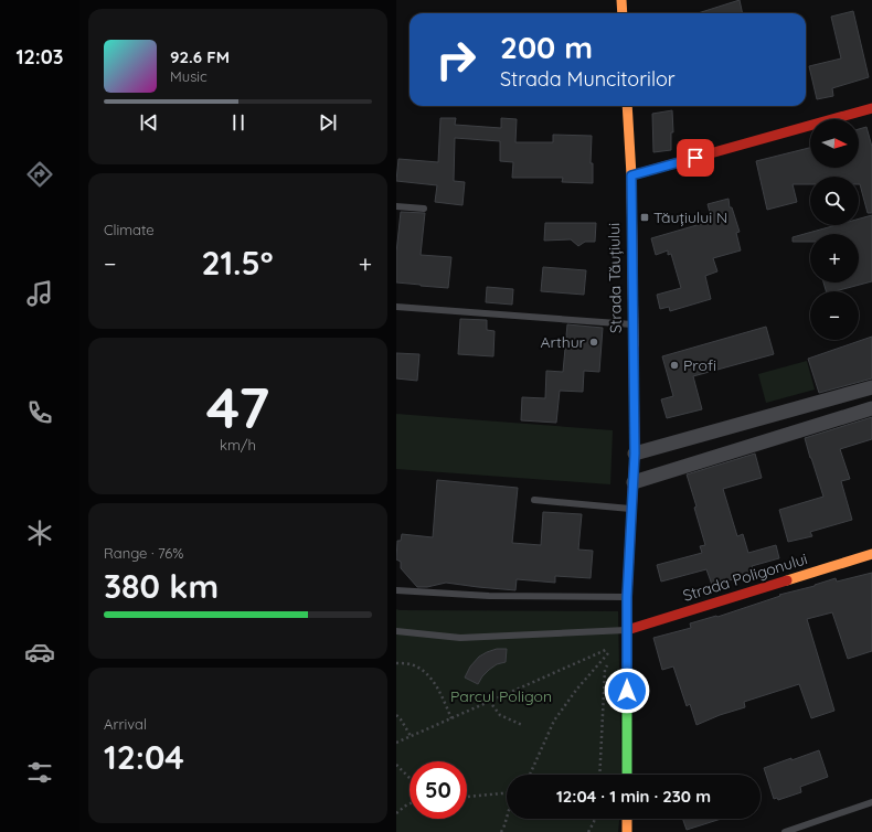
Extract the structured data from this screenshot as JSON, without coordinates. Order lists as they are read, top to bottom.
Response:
{
  "streets": {
    "main road": ["Strada Tăuțiului", "Strada Poligonului"]
  },
  "crossings": [
    ["Strada Tăuțiului", "Strada Poligonului"]
  ],
  "parks": ["Parcul Poligon"],
  "places": {
    "transit": ["Tăuțiului N"],
    "other": ["Arthur", "Profi"]
  },
  "north": "right",
  "page": {
    "tabs": "12:03",
    "turn": ["200 m", "Strada Muncitorilor"],
    "song": ["92.6 FM", "Music"],
    "map_buttons": ["+", "−"],
    "tile": [
      "Climate",
      ["47", "km/h"],
      ["Range · 76%", "380 km"],
      ["Arrival", "12:04"]
    ],
    "heat": ["−", "21.5°", "+"],
    "limit": "50",
    "trip": "12:04 · 1 min · 230 m"
  }
}
